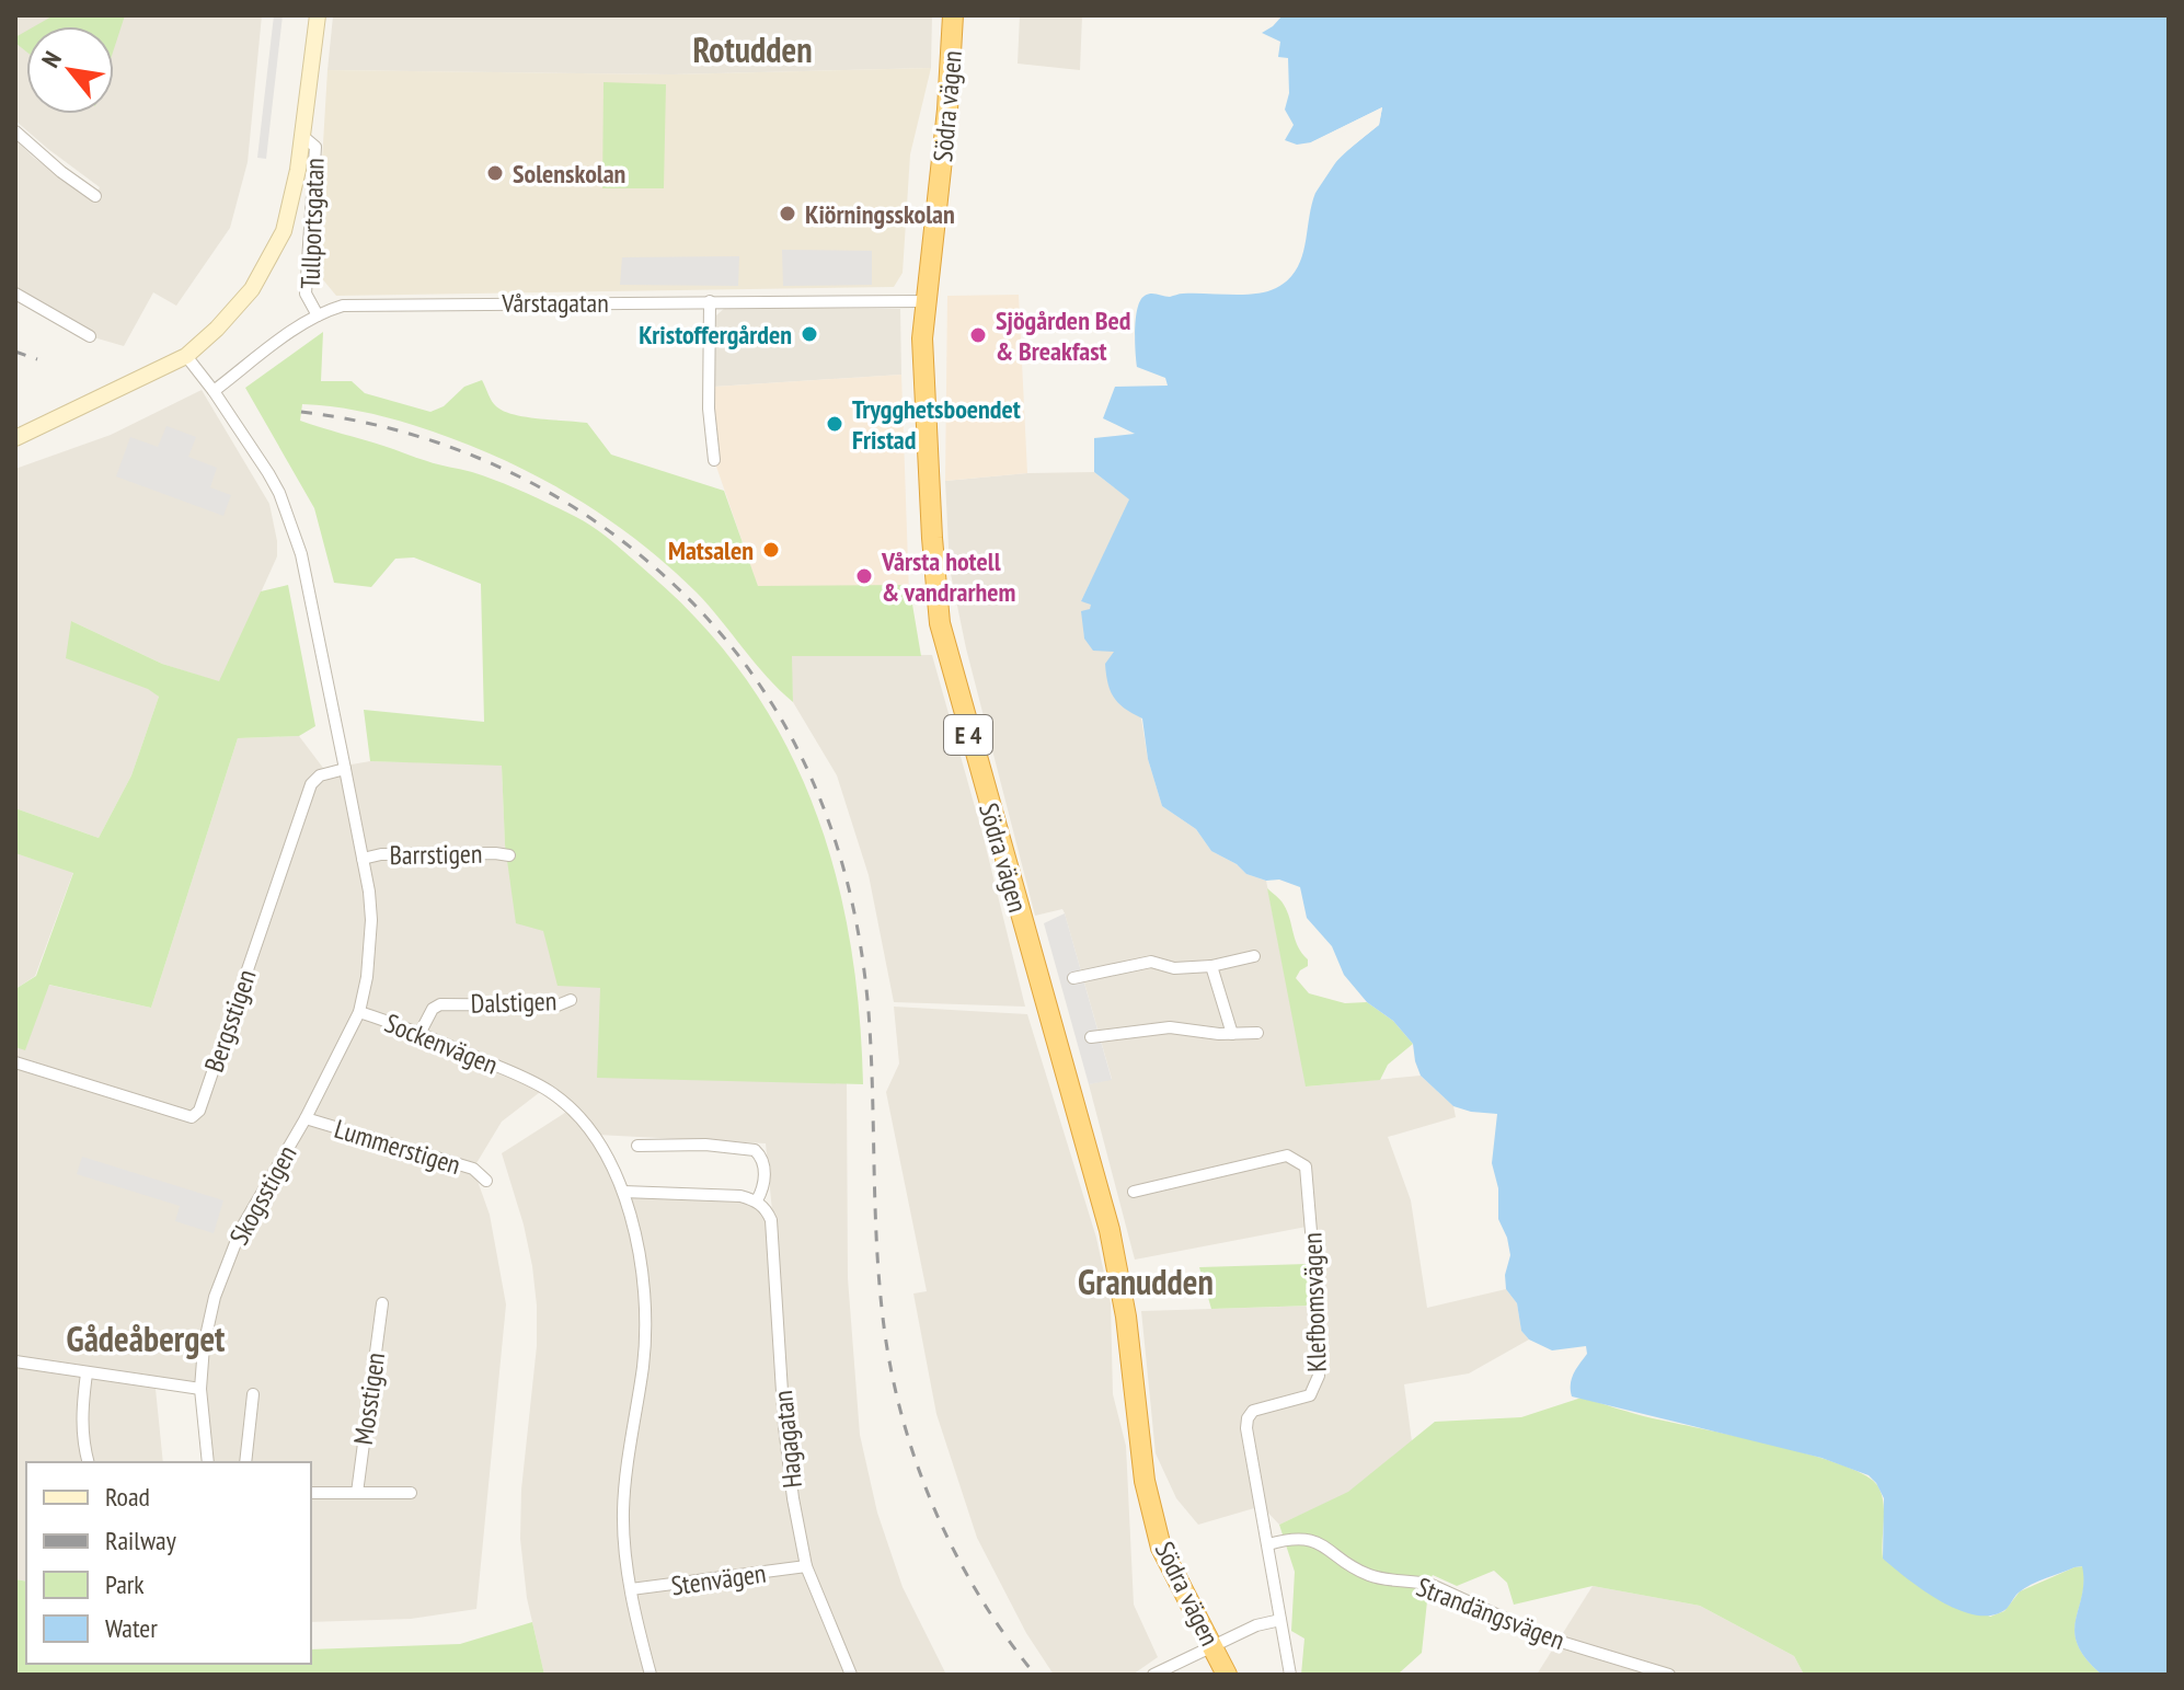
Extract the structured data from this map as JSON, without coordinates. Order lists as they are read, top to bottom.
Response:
{
  "streets": {
    "highway": ["Södra vägen", "E 4"],
    "main road": ["Tullportsgatan"],
    "street": [
      "Vårstagatan",
      "Barrstigen",
      "Dalstigen",
      "Bergsstigen",
      "Sockenvägen",
      "Lummerstigen",
      "Skogsstigen",
      "Klefbomsvägen",
      "Mosstigen",
      "Hagagatan",
      "Stenvägen",
      "Strandängsvägen"
    ]
  },
  "crossings": [
    ["Södra vägen", "Vårstagatan"],
    ["Tullportsgatan", "Vårstagatan"],
    ["Tullportsgatan", "Sockenvägen"],
    ["Vårstagatan", "Sockenvägen"],
    ["Barrstigen", "Sockenvägen"],
    ["Dalstigen", "Sockenvägen"],
    ["Bergsstigen", "Sockenvägen"],
    ["Sockenvägen", "Skogsstigen"],
    ["Sockenvägen", "Stenvägen"],
    ["Lummerstigen", "Skogsstigen"],
    ["Klefbomsvägen", "Strandängsvägen"],
    ["Hagagatan", "Stenvägen"]
  ],
  "districts": ["Rotudden", "Granudden", "Gådeåberget"],
  "places": [
    "Solenskolan",
    "Kiörningsskolan",
    "Kristoffergården",
    "Sjögården Bed & Breakfast",
    "Trygghetsboendet Fristad",
    "Matsalen",
    "Vårsta hotell & vandrarhem"
  ],
  "legend": [
    "Road",
    "Railway",
    "Park",
    "Water"
  ],
  "north": "top left"
}
